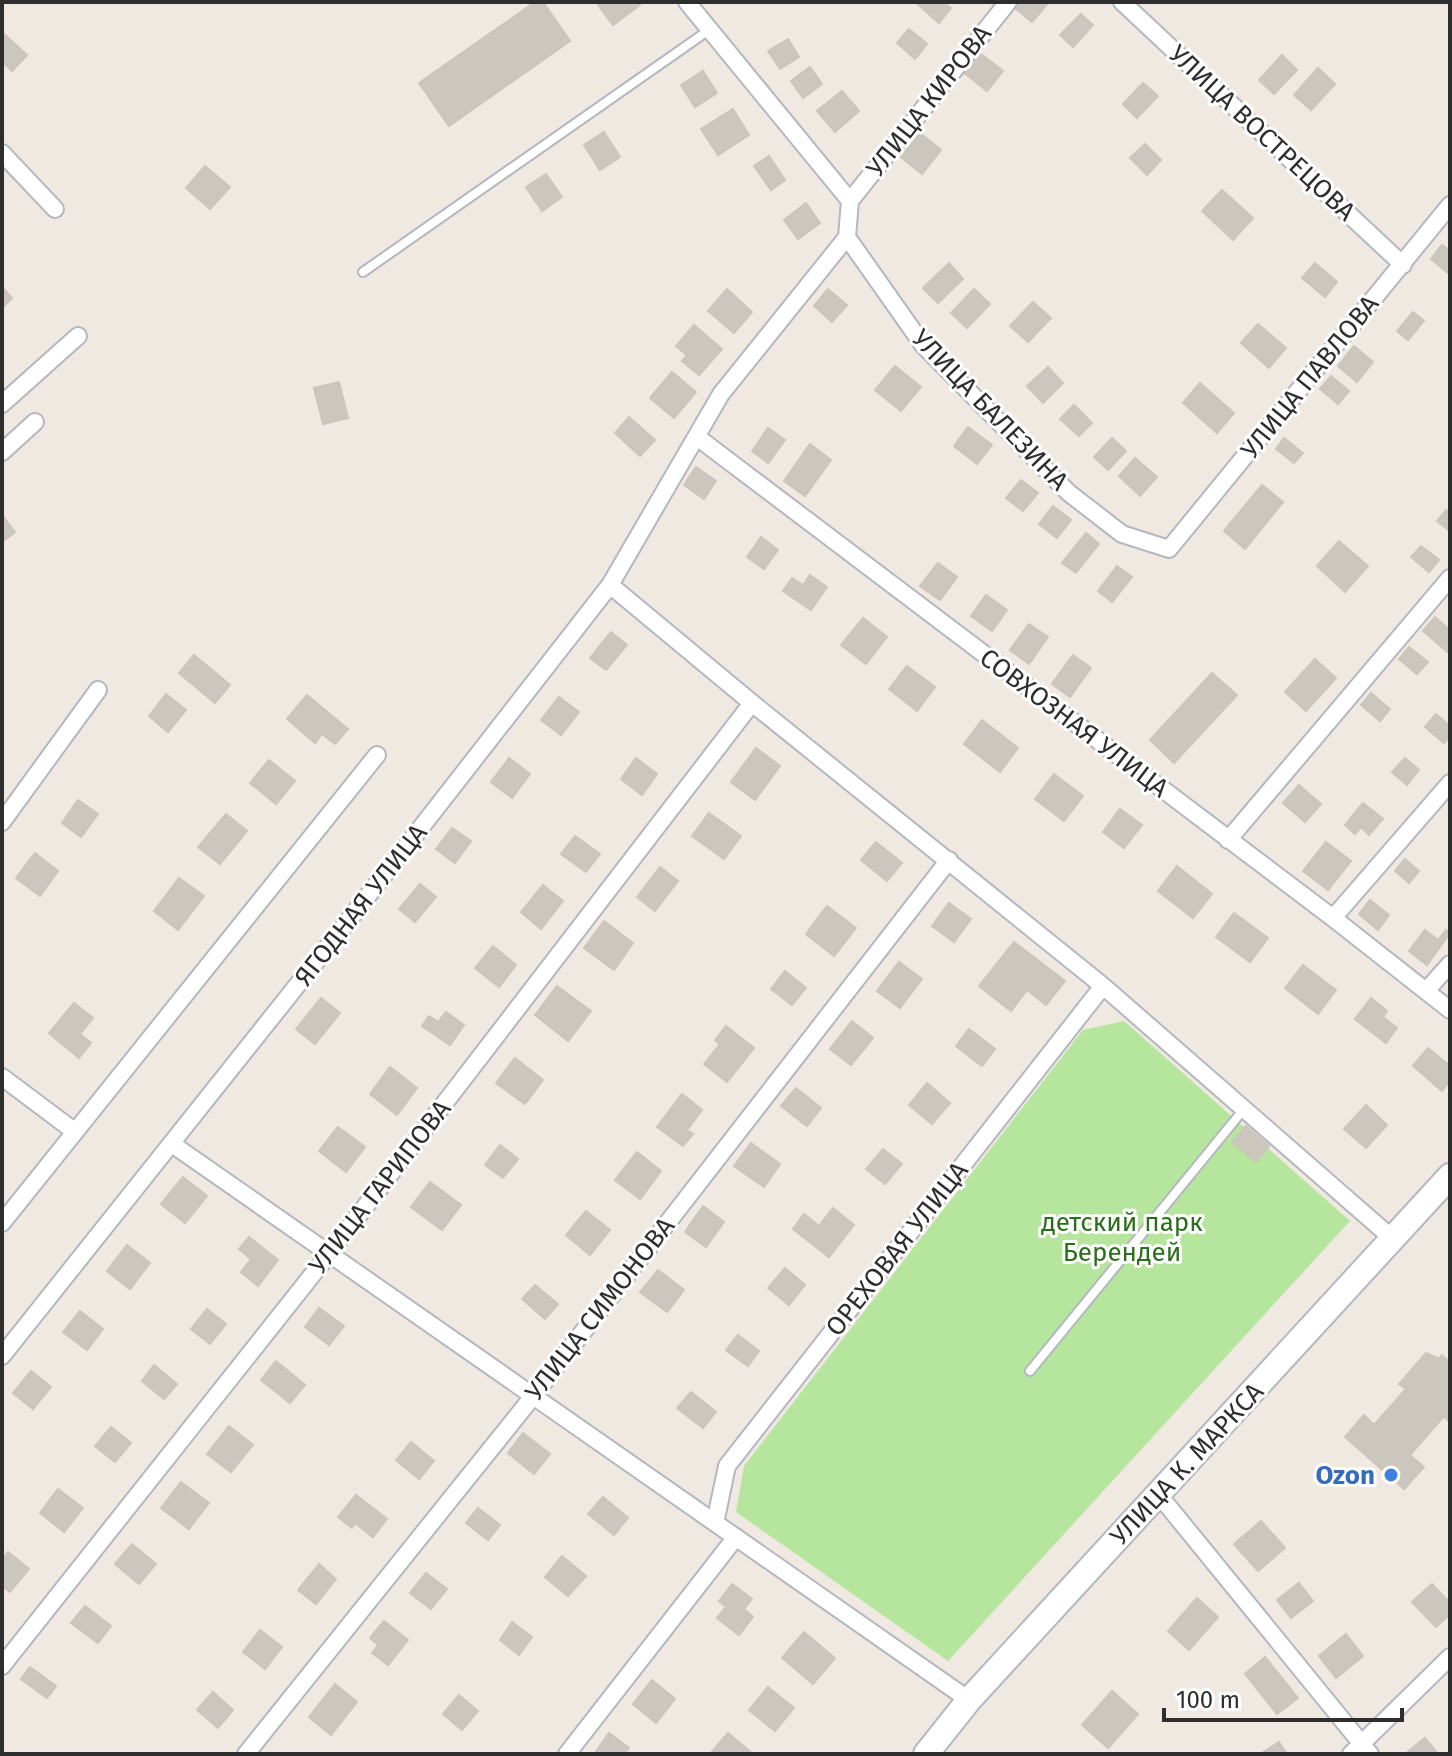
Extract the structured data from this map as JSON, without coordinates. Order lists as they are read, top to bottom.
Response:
{
  "streets": {
    "main road": ["УЛИЦА К. МАРКСА"],
    "street": [
      "УЛИЦА КИРОВА",
      "УЛИЦА ВОСТРЕЦОВА",
      "УЛИЦА ПАВЛОВА",
      "УЛИЦА БАЛЕЗИНА",
      "СОВХОЗНАЯ УЛИЦА",
      "ЯГОДНАЯ УЛИЦА",
      "УЛИЦА ГАРИПОВА",
      "ОРЕХОВАЯ УЛИЦА",
      "УЛИЦА СИМОНОВА"
    ]
  },
  "crossings": [
    ["УЛИЦА ВОСТРЕЦОВА", "УЛИЦА ПАВЛОВА"],
    ["УЛИЦА ПАВЛОВА", "УЛИЦА БАЛЕЗИНА"],
    ["СОВХОЗНАЯ УЛИЦА", "ЯГОДНАЯ УЛИЦА"]
  ],
  "parks": ["детский парк Берендей"],
  "places": ["Ozon"],
  "scale_bar": "100 m"
}
